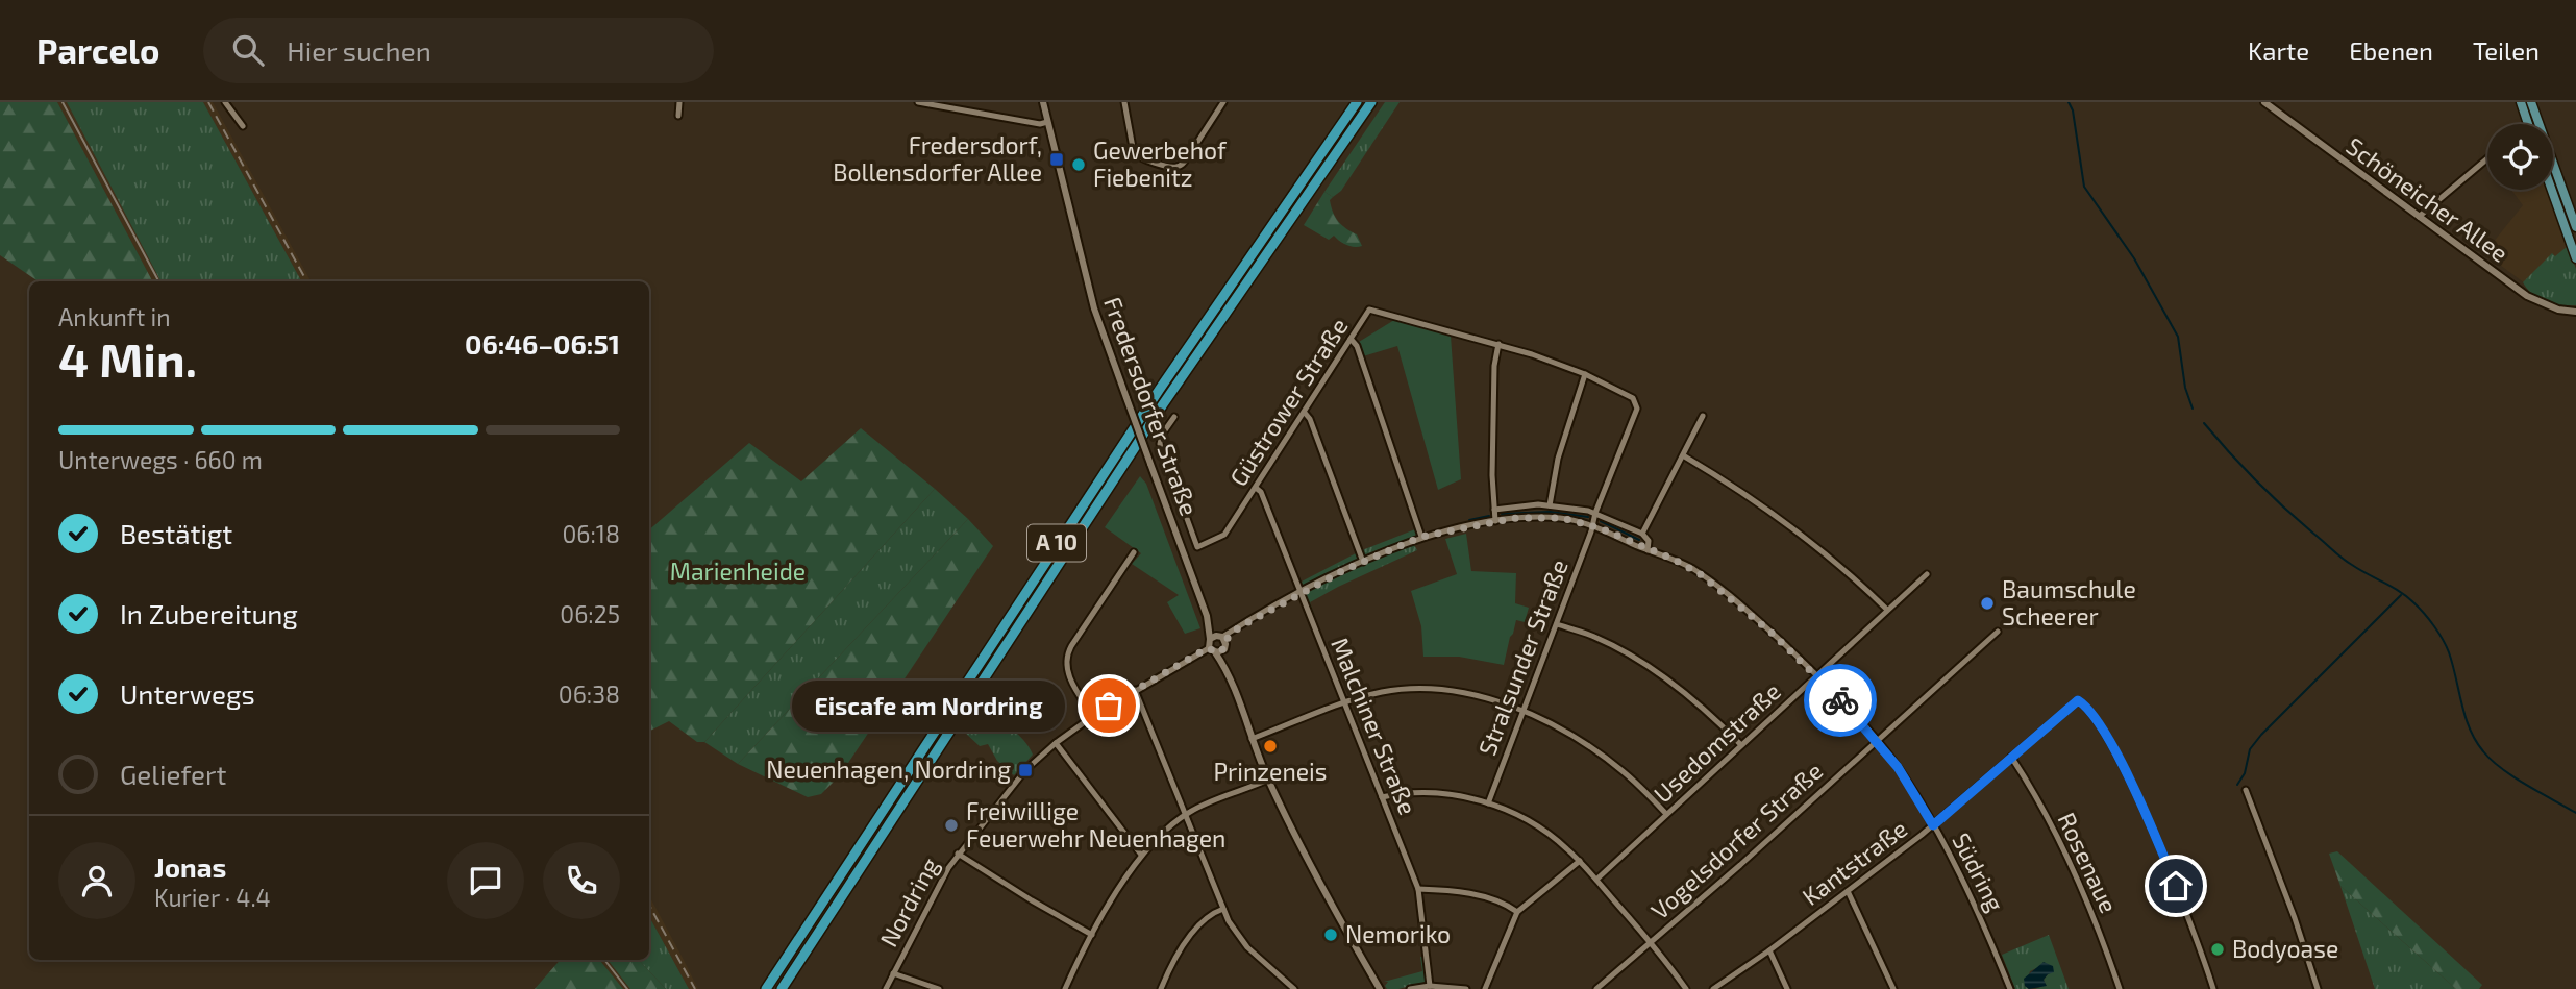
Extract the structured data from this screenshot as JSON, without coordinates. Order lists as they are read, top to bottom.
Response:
{
  "streets": {
    "highway": ["A 10"],
    "street": [
      "Schöneicher Allee",
      "Güstrower Straße",
      "Fredersdorfer Straße",
      "Stralsunder Straße",
      "Malchiner Straße",
      "Usedomstraße",
      "Vogelsdorfer Straße",
      "Kantstraße",
      "Rosenaue",
      "Südring",
      "Nordring"
    ]
  },
  "crossings": [
    ["Güstrower Straße", "Stralsunder Straße"],
    ["Güstrower Straße", "Malchiner Straße"],
    ["Fredersdorfer Straße", "Südring"],
    ["Stralsunder Straße", "Südring"],
    ["Malchiner Straße", "Südring"],
    ["Usedomstraße", "Südring"],
    ["Vogelsdorfer Straße", "Südring"],
    ["Kantstraße", "Rosenaue"],
    ["Kantstraße", "Südring"]
  ],
  "parks": ["Marienheide"],
  "places": {
    "transit": ["Fredersdorf, Bollensdorfer Allee", "Neuenhagen, Nordring"],
    "other": [
      "Gewerbehof Fiebenitz",
      "Baumschule Scheerer",
      "Eiscafe am Nordring",
      "Prinzeneis",
      "Freiwillige Feuerwehr Neuenhagen",
      "Nemoriko",
      "Bodyoase"
    ]
  },
  "page": {
    "header": "Parcelo",
    "search": "Hier suchen",
    "nav": ["Karte", "Ebenen", "Teilen"],
    "heading": ["4 Min.", "Ankunft in", "06:46–06:51"],
    "panel": ["Jonas", "Kurier · 4.4"],
    "bar": "Unterwegs · 660 m",
    "list": [
      ["Bestätigt", "06:18"],
      ["In Zubereitung", "06:25"],
      ["Unterwegs", "06:38"],
      "Geliefert"
    ],
    "bubble": "Eiscafe am Nordring"
  }
}
